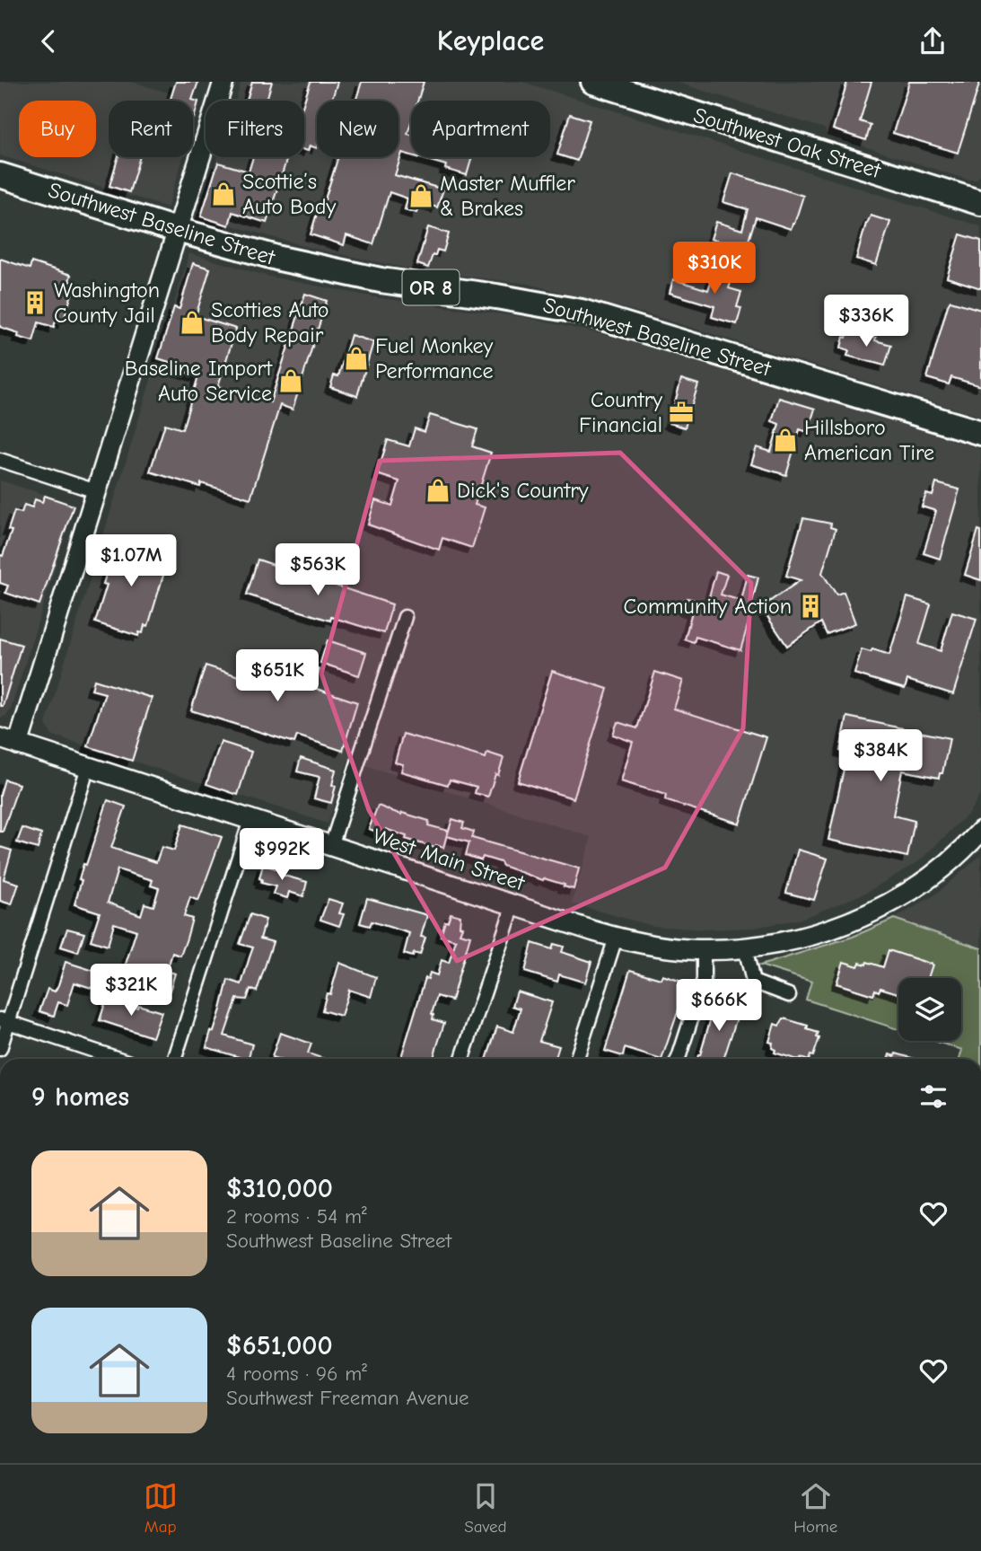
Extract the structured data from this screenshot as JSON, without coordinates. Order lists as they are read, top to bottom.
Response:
{
  "streets": {
    "highway": ["Southwest Oak Street", "Southwest Baseline Street", "OR 8"],
    "street": ["West Main Street"]
  },
  "places": {
    "shop": [
      "Scottie’s Auto Body",
      "Master Muffler & Brakes",
      "Scotties Auto Body Repair",
      "Fuel Monkey Performance",
      "Baseline Import Auto Service",
      "Hillsboro American Tire",
      "Dick's Country"
    ],
    "building": ["Washington County Jail", "Community Action"],
    "office": ["Country Financial"]
  },
  "page": {
    "header": "Keyplace",
    "chip": [
      "Buy",
      "Rent",
      "Filters",
      "New",
      "Apartment"
    ],
    "price": [
      "$310K",
      "$336K",
      "$1.07M",
      "$563K",
      "$651K",
      "$384K",
      "$992K",
      "$321K",
      "$666K"
    ],
    "heading": "9 homes",
    "list": [
      {
        "name": "$310,000",
        "note": "2 rooms · 54 m² · Southwest Baseline Street"
      },
      {
        "name": "$651,000",
        "note": "4 rooms · 96 m² · Southwest Freeman Avenue"
      }
    ],
    "tabs": ["Map", "Saved", "Home"]
  }
}
